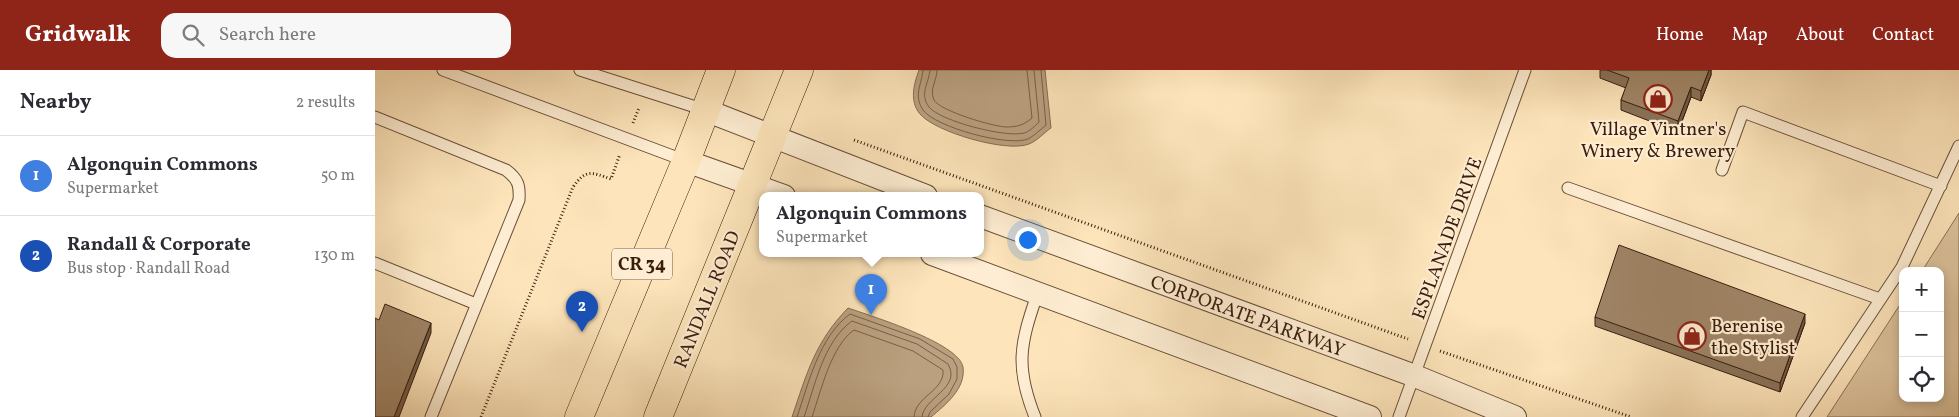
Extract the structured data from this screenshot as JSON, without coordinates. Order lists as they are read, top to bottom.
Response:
{
  "streets": {
    "main road": ["CR 34", "RANDALL ROAD"],
    "street": ["CORPORATE PARKWAY"],
    "lane": ["ESPLANADE DRIVE"]
  },
  "crossings": [
    ["ESPLANADE DRIVE", "CORPORATE PARKWAY"]
  ],
  "places": {
    "shop": ["Village Vintner's Winery & Brewery", "Berenise the Stylist"]
  },
  "page": {
    "header": "Gridwalk",
    "search": "Search here",
    "nav": [
      "Home",
      "Map",
      "About",
      "Contact"
    ],
    "heading": ["Nearby", "2 results"],
    "list": [
      {
        "mark": "1",
        "name": "Algonquin Commons",
        "note": "Supermarket",
        "value": "50 m"
      },
      {
        "mark": "2",
        "name": "Randall & Corporate",
        "note": "Bus stop · Randall Road",
        "value": "130 m"
      }
    ],
    "popup": ["Algonquin Commons", "Supermarket"],
    "map_buttons": ["+", "−"],
    "pins": ["1", "2"]
  }
}
